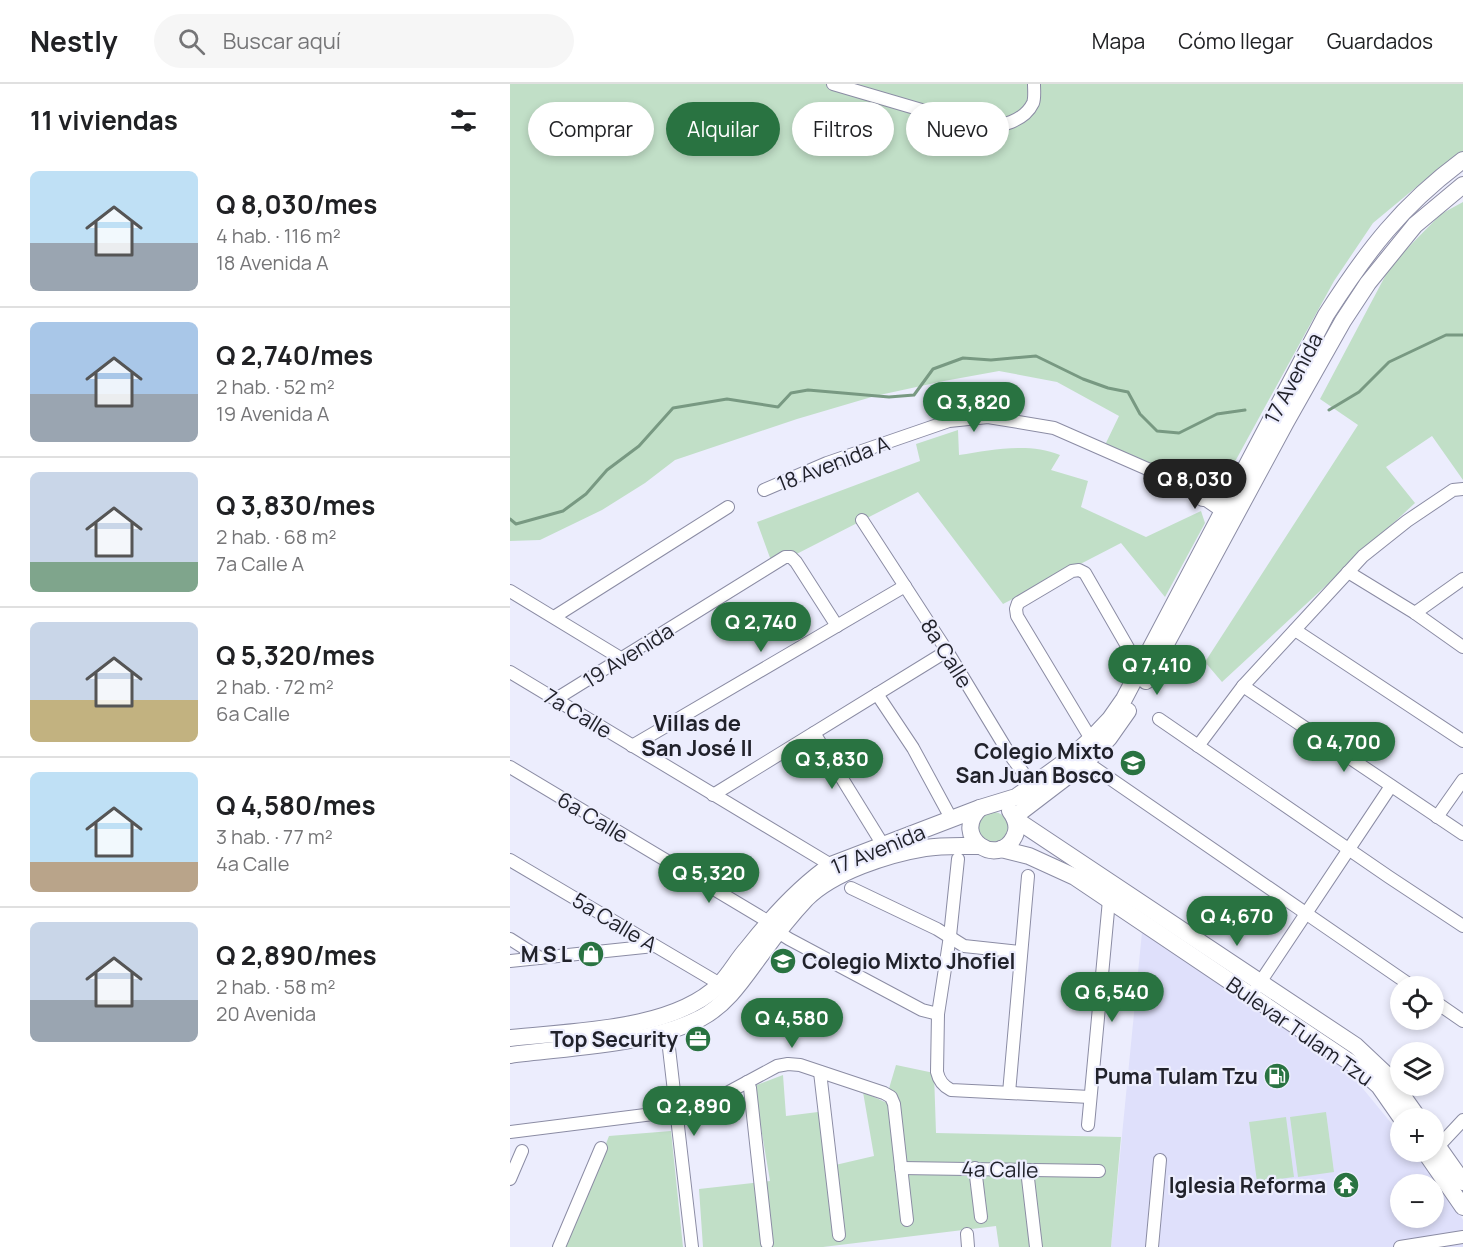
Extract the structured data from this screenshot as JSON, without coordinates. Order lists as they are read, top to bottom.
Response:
{
  "streets": {
    "main road": ["17 Avenida", "Bulevar Tulam Tzu"],
    "street": [
      "18 Avenida A",
      "8a Calle",
      "19 Avenida",
      "7a Calle",
      "6a Calle",
      "5a Calle A",
      "4a Calle"
    ]
  },
  "crossings": [
    ["17 Avenida", "18 Avenida A"],
    ["17 Avenida", "8a Calle"],
    ["17 Avenida", "7a Calle"],
    ["17 Avenida", "6a Calle"],
    ["17 Avenida", "5a Calle A"],
    ["17 Avenida", "Bulevar Tulam Tzu"],
    ["19 Avenida", "7a Calle"]
  ],
  "districts": ["Villas de San José II"],
  "places": {
    "school or university": ["Colegio Mixto San Juan Bosco", "Colegio Mixto Jhofiel"],
    "shop": ["M S L"],
    "office": ["Top Security"],
    "fuel station": ["Puma Tulam Tzu"],
    "temple": ["Iglesia Reforma"]
  },
  "page": {
    "header": "Nestly",
    "search": "Buscar aquí",
    "nav": ["Mapa", "Cómo llegar", "Guardados"],
    "heading": "11 viviendas",
    "chip": [
      "Comprar",
      "Alquilar",
      "Filtros",
      "Nuevo"
    ],
    "list": [
      {
        "name": "Q 8,030/mes",
        "note": "4 hab. · 116 m² · 18 Avenida A"
      },
      {
        "name": "Q 2,740/mes",
        "note": "2 hab. · 52 m² · 19 Avenida A"
      },
      {
        "name": "Q 3,830/mes",
        "note": "2 hab. · 68 m² · 7a Calle A"
      },
      {
        "name": "Q 5,320/mes",
        "note": "2 hab. · 72 m² · 6a Calle"
      },
      {
        "name": "Q 4,580/mes",
        "note": "3 hab. · 77 m² · 4a Calle"
      },
      {
        "name": "Q 2,890/mes",
        "note": "2 hab. · 58 m² · 20 Avenida"
      }
    ],
    "price": [
      "Q 3,820",
      "Q 8,030",
      "Q 2,740",
      "Q 7,410",
      "Q 4,700",
      "Q 3,830",
      "Q 5,320",
      "Q 4,670",
      "Q 6,540",
      "Q 4,580",
      "Q 2,890"
    ],
    "map_buttons": ["+", "−"]
  }
}
